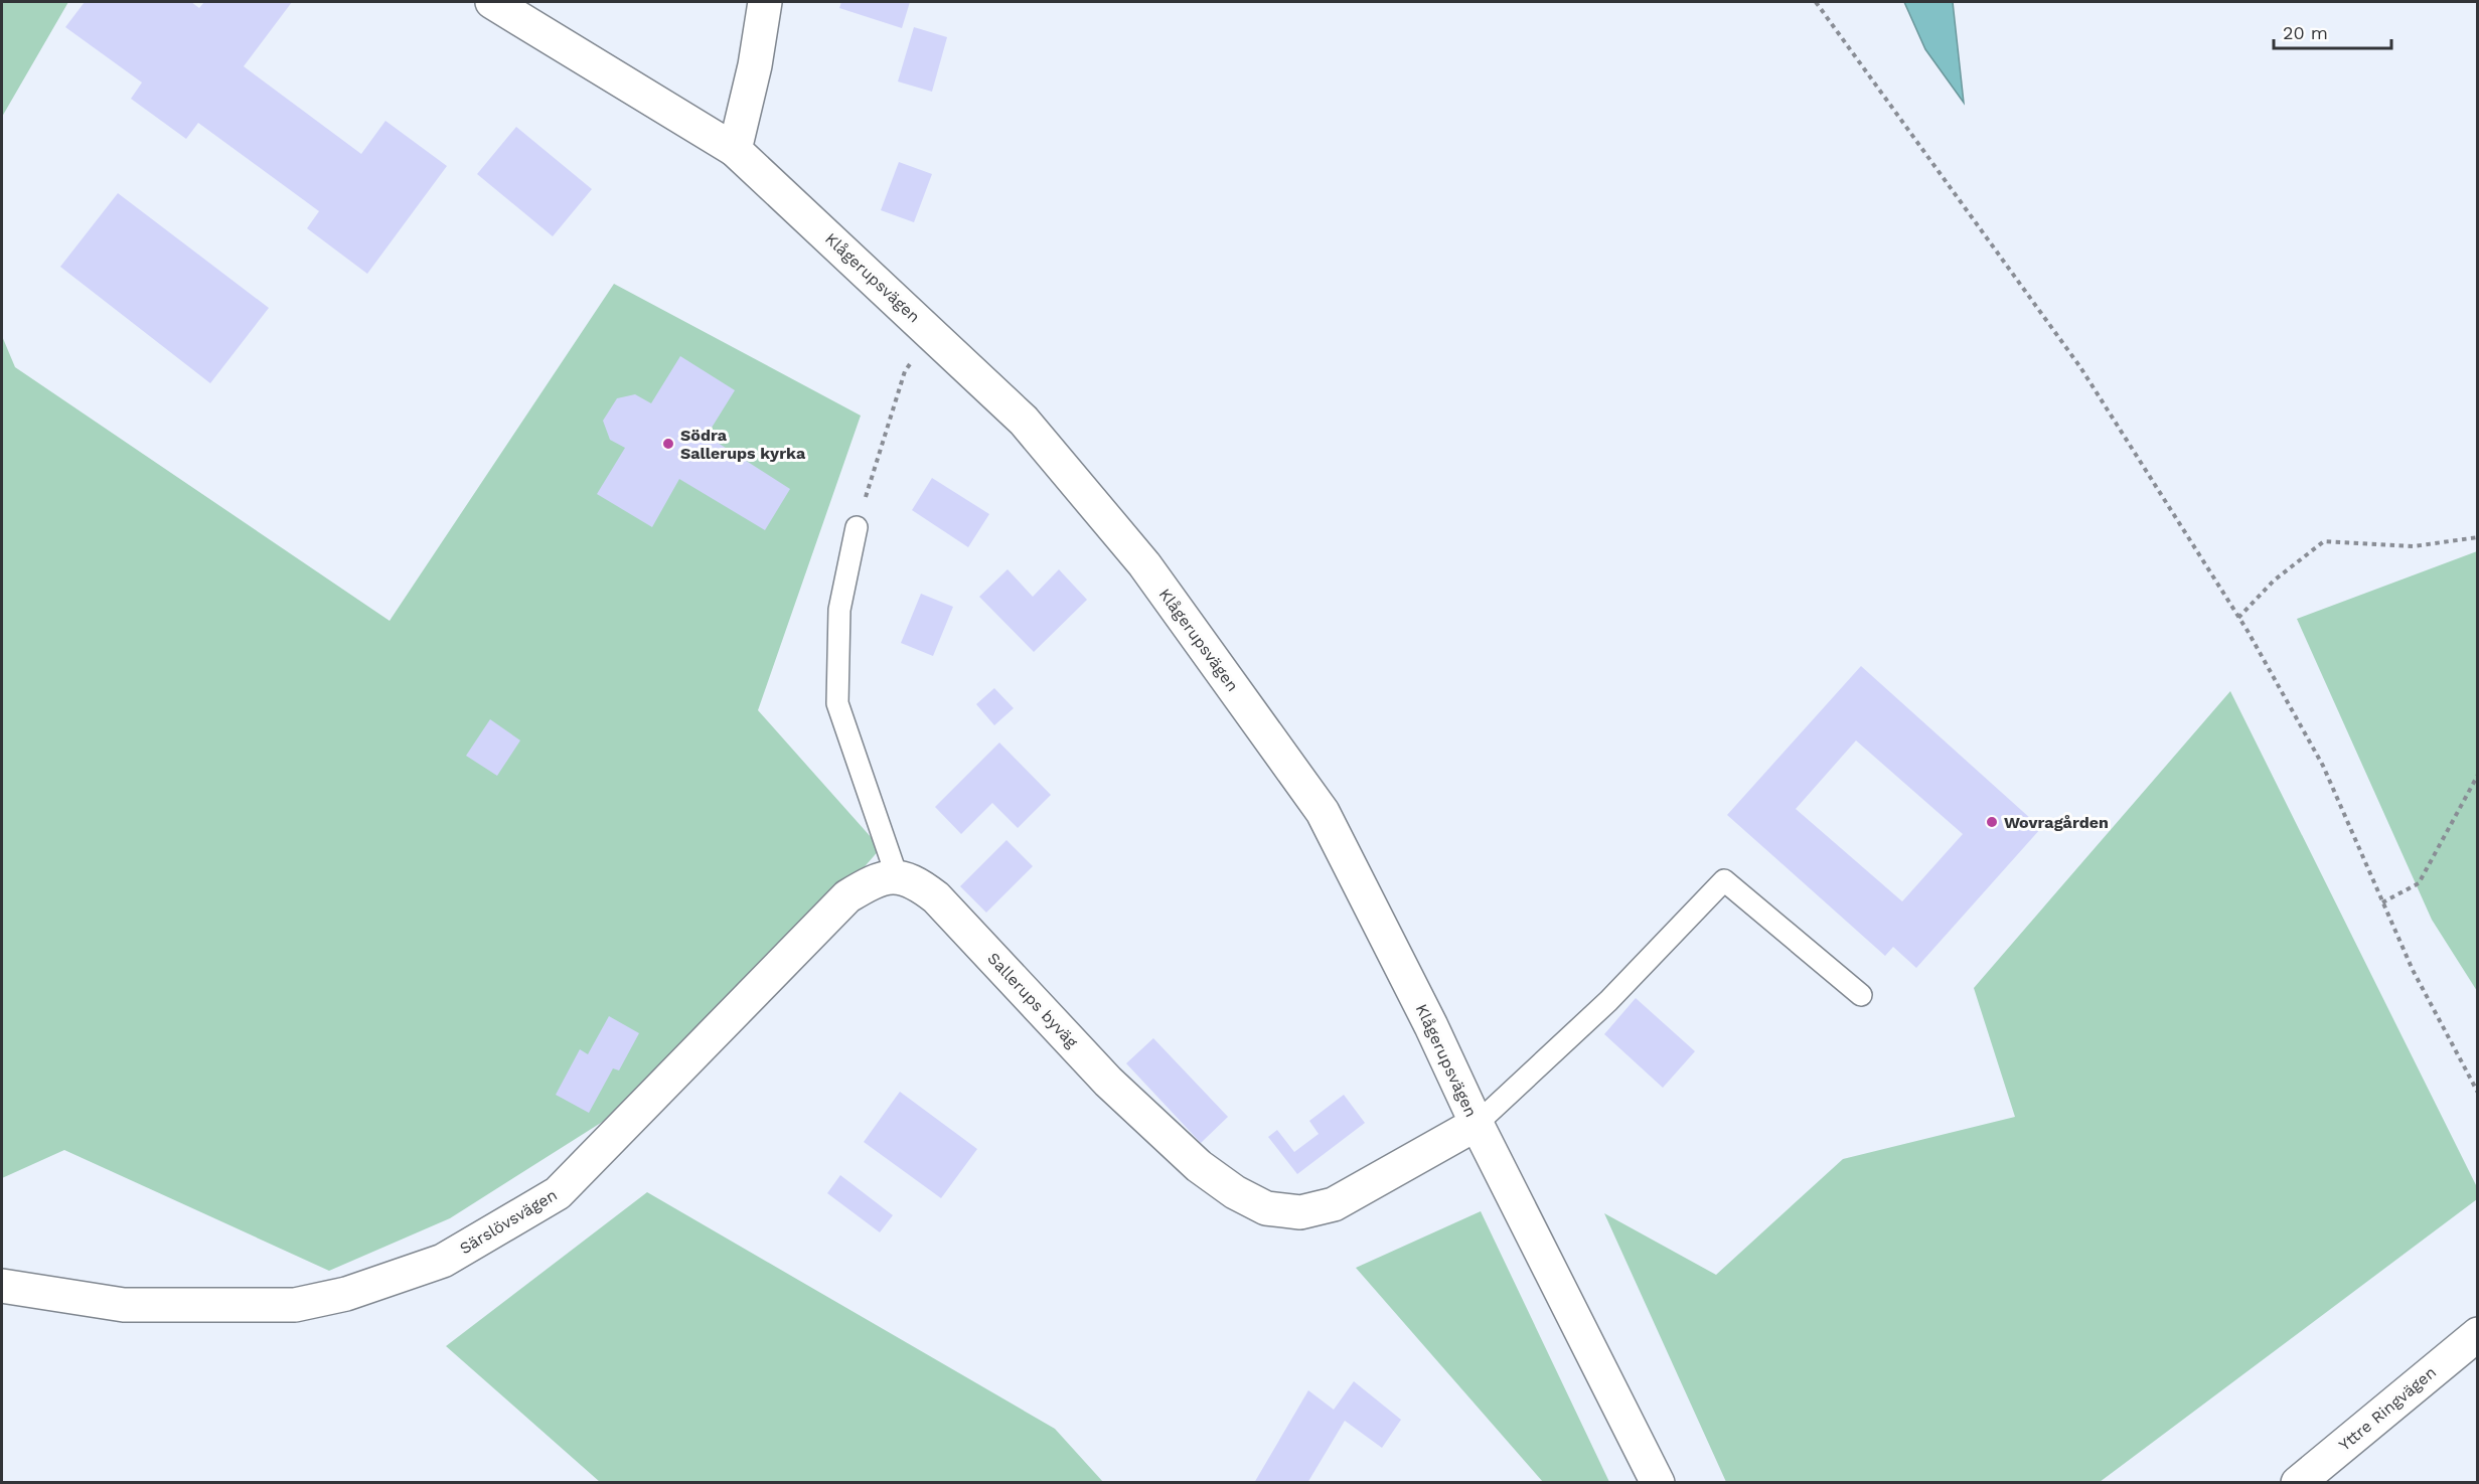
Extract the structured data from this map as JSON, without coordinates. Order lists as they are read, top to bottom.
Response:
{
  "streets": {
    "main road": [
      "Klågerupsvägen",
      "Sallerups byväg",
      "Särslövsvägen",
      "Yttre Ringvägen"
    ]
  },
  "crossings": [
    ["Klågerupsvägen", "Sallerups byväg"],
    ["Sallerups byväg", "Särslövsvägen"]
  ],
  "places": ["Södra Sallerups kyrka", "Wovragården"],
  "scale_bar": "20 m"
}
